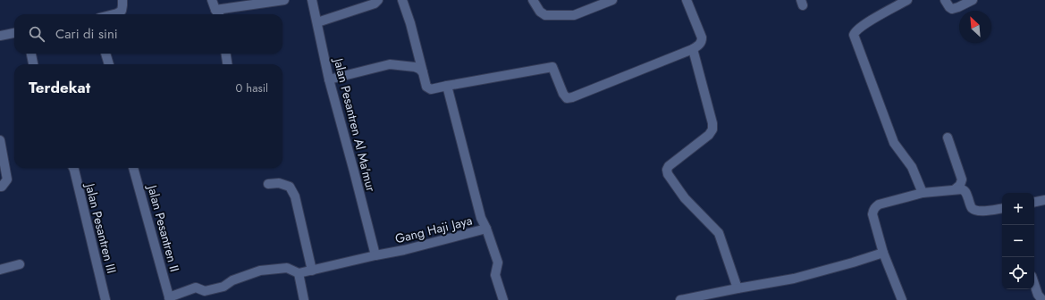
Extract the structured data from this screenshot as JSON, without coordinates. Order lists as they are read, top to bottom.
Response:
{
  "streets": {
    "street": [
      "Jalan Pesantren Al Ma'mur",
      "Jalan Pesantren III",
      "Jalan Pesantren II",
      "Gang Haji Jaya"
    ]
  },
  "crossings": [
    ["Jalan Pesantren Al Ma'mur", "Gang Haji Jaya"]
  ],
  "north": "top left",
  "page": {
    "search": "Cari di sini",
    "heading": ["Terdekat", "0 hasil"],
    "map_buttons": ["+", "−"]
  }
}
